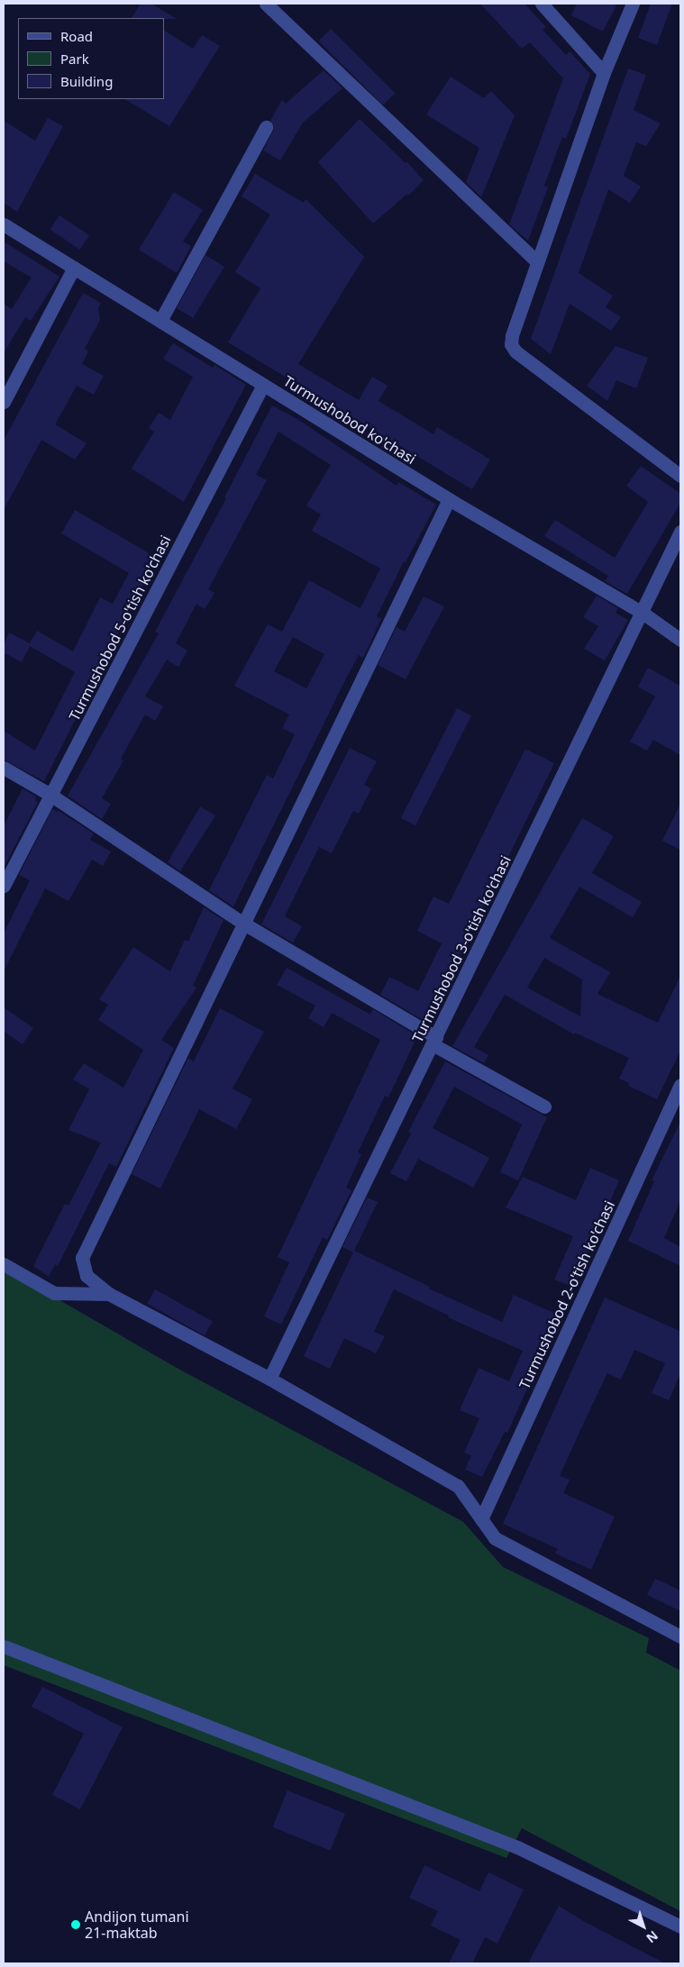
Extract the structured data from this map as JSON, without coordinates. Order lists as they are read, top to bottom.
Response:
{
  "streets": {
    "street": [
      "Turmushobod ko'chasi",
      "Turmushobod 5-o'tish ko'chasi",
      "Turmushobod 3-o'tish ko'chasi",
      "Turmushobod 2-o'tish ko'chasi"
    ]
  },
  "crossings": [
    ["Turmushobod ko'chasi", "Turmushobod 5-o'tish ko'chasi"],
    ["Turmushobod ko'chasi", "Turmushobod 3-o'tish ko'chasi"]
  ],
  "places": ["Andijon tumani 21-maktab"],
  "legend": ["Road", "Park", "Building"],
  "north": "bottom right"
}
